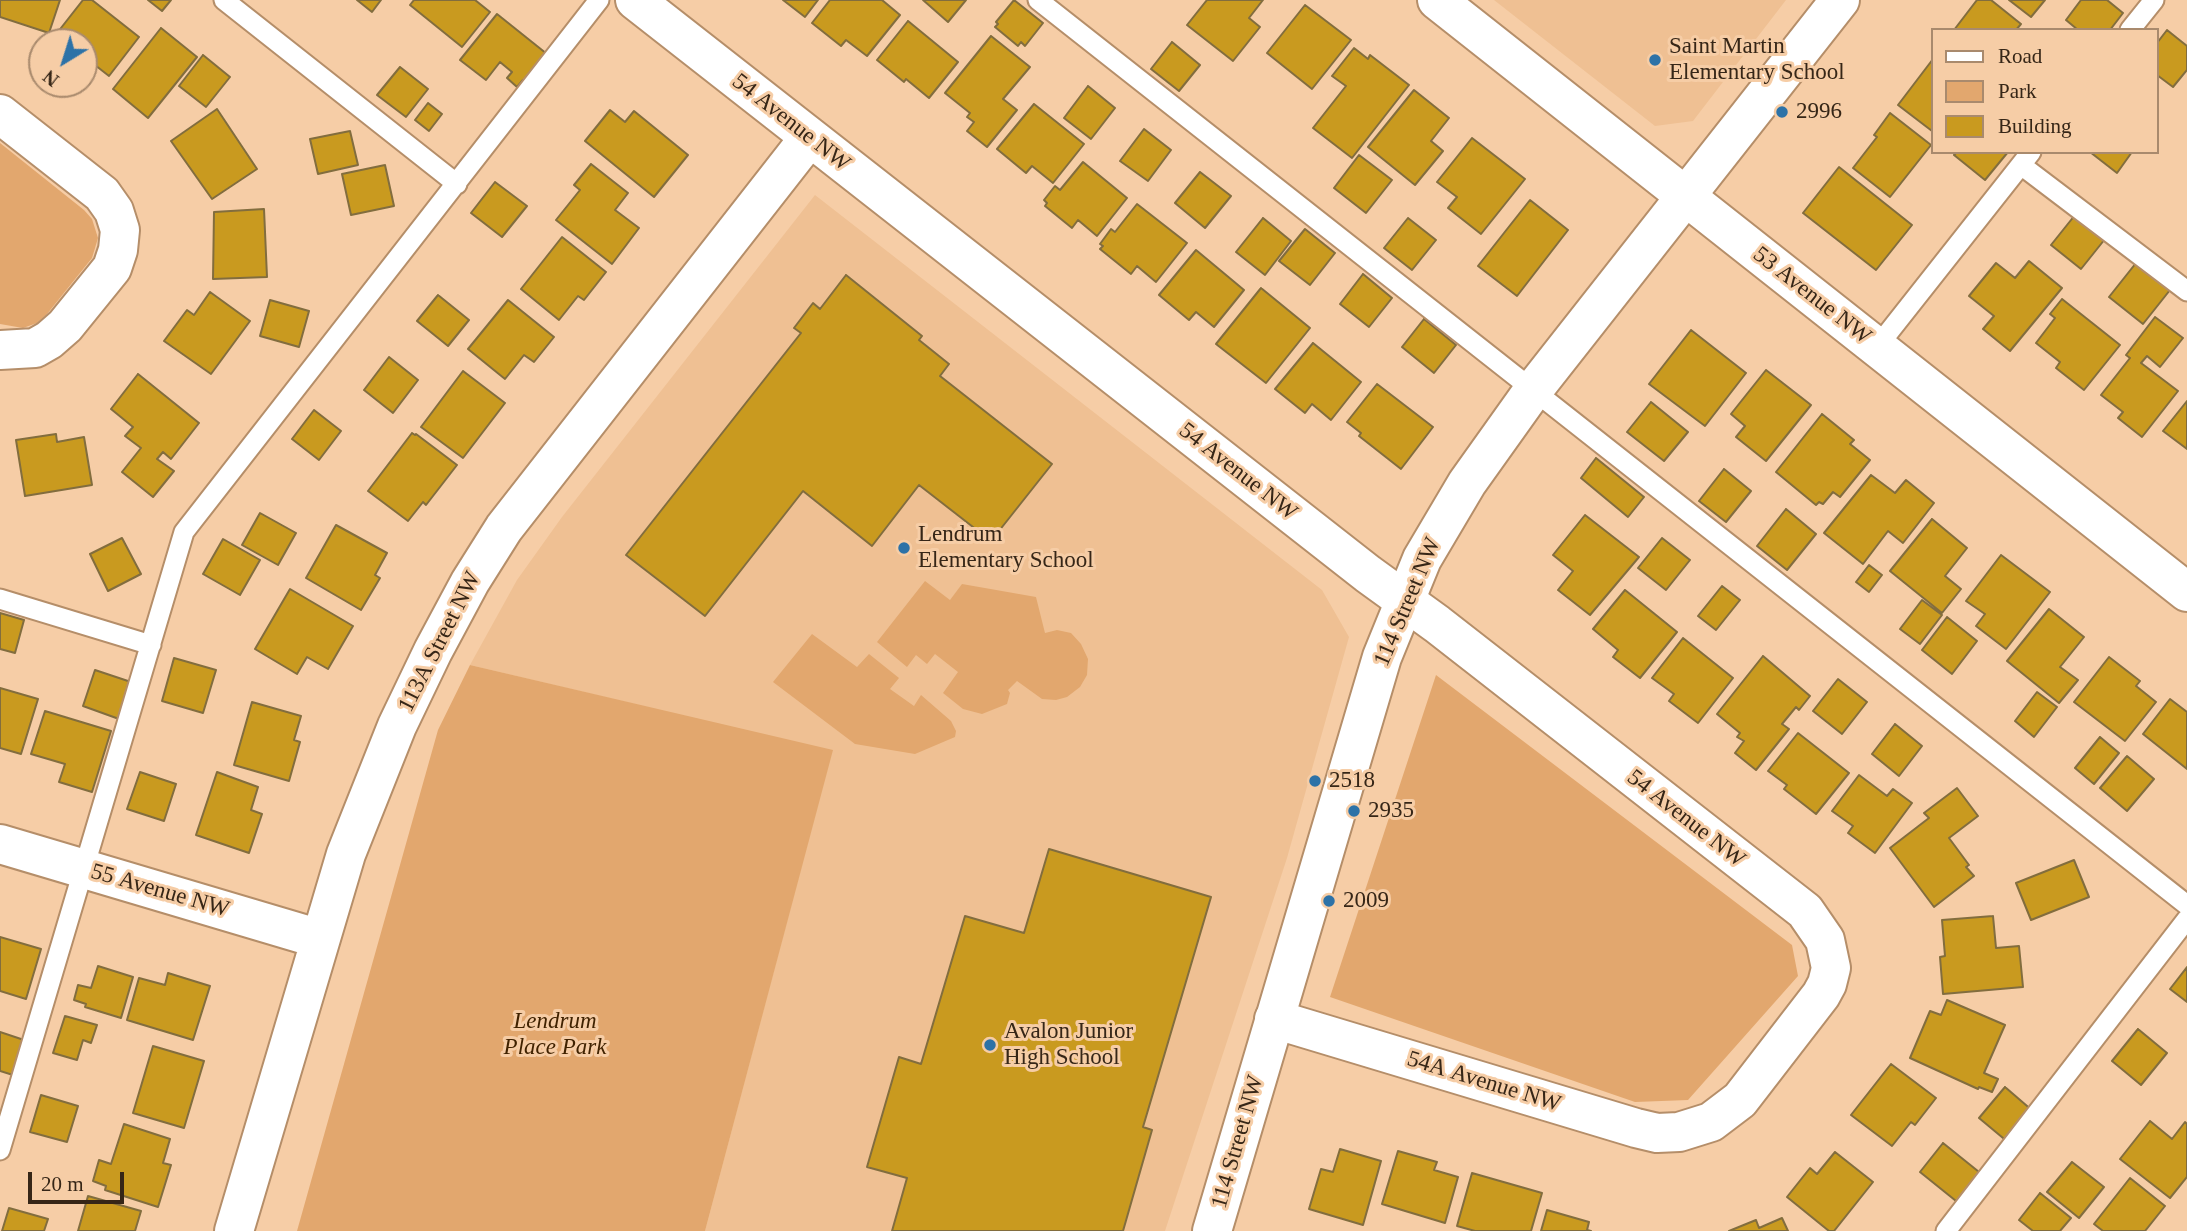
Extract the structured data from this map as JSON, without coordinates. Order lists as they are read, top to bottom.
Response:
{
  "streets": {
    "street": [
      "54 Avenue NW",
      "53 Avenue NW",
      "114 Street NW",
      "113A Street NW",
      "55 Avenue NW",
      "54A Avenue NW"
    ]
  },
  "crossings": [
    ["54 Avenue NW", "114 Street NW"],
    ["54 Avenue NW", "113A Street NW"],
    ["54 Avenue NW", "54A Avenue NW"],
    ["53 Avenue NW", "114 Street NW"],
    ["114 Street NW", "54A Avenue NW"],
    ["113A Street NW", "55 Avenue NW"]
  ],
  "parks": ["Lendrum Place Park"],
  "places": [
    "Saint Martin Elementary School",
    "2996",
    "Lendrum Elementary School",
    "2518",
    "2935",
    "2009",
    "Avalon Junior High School"
  ],
  "legend": ["Road", "Park", "Building"],
  "scale_bar": "20 m",
  "north": "bottom left"
}
